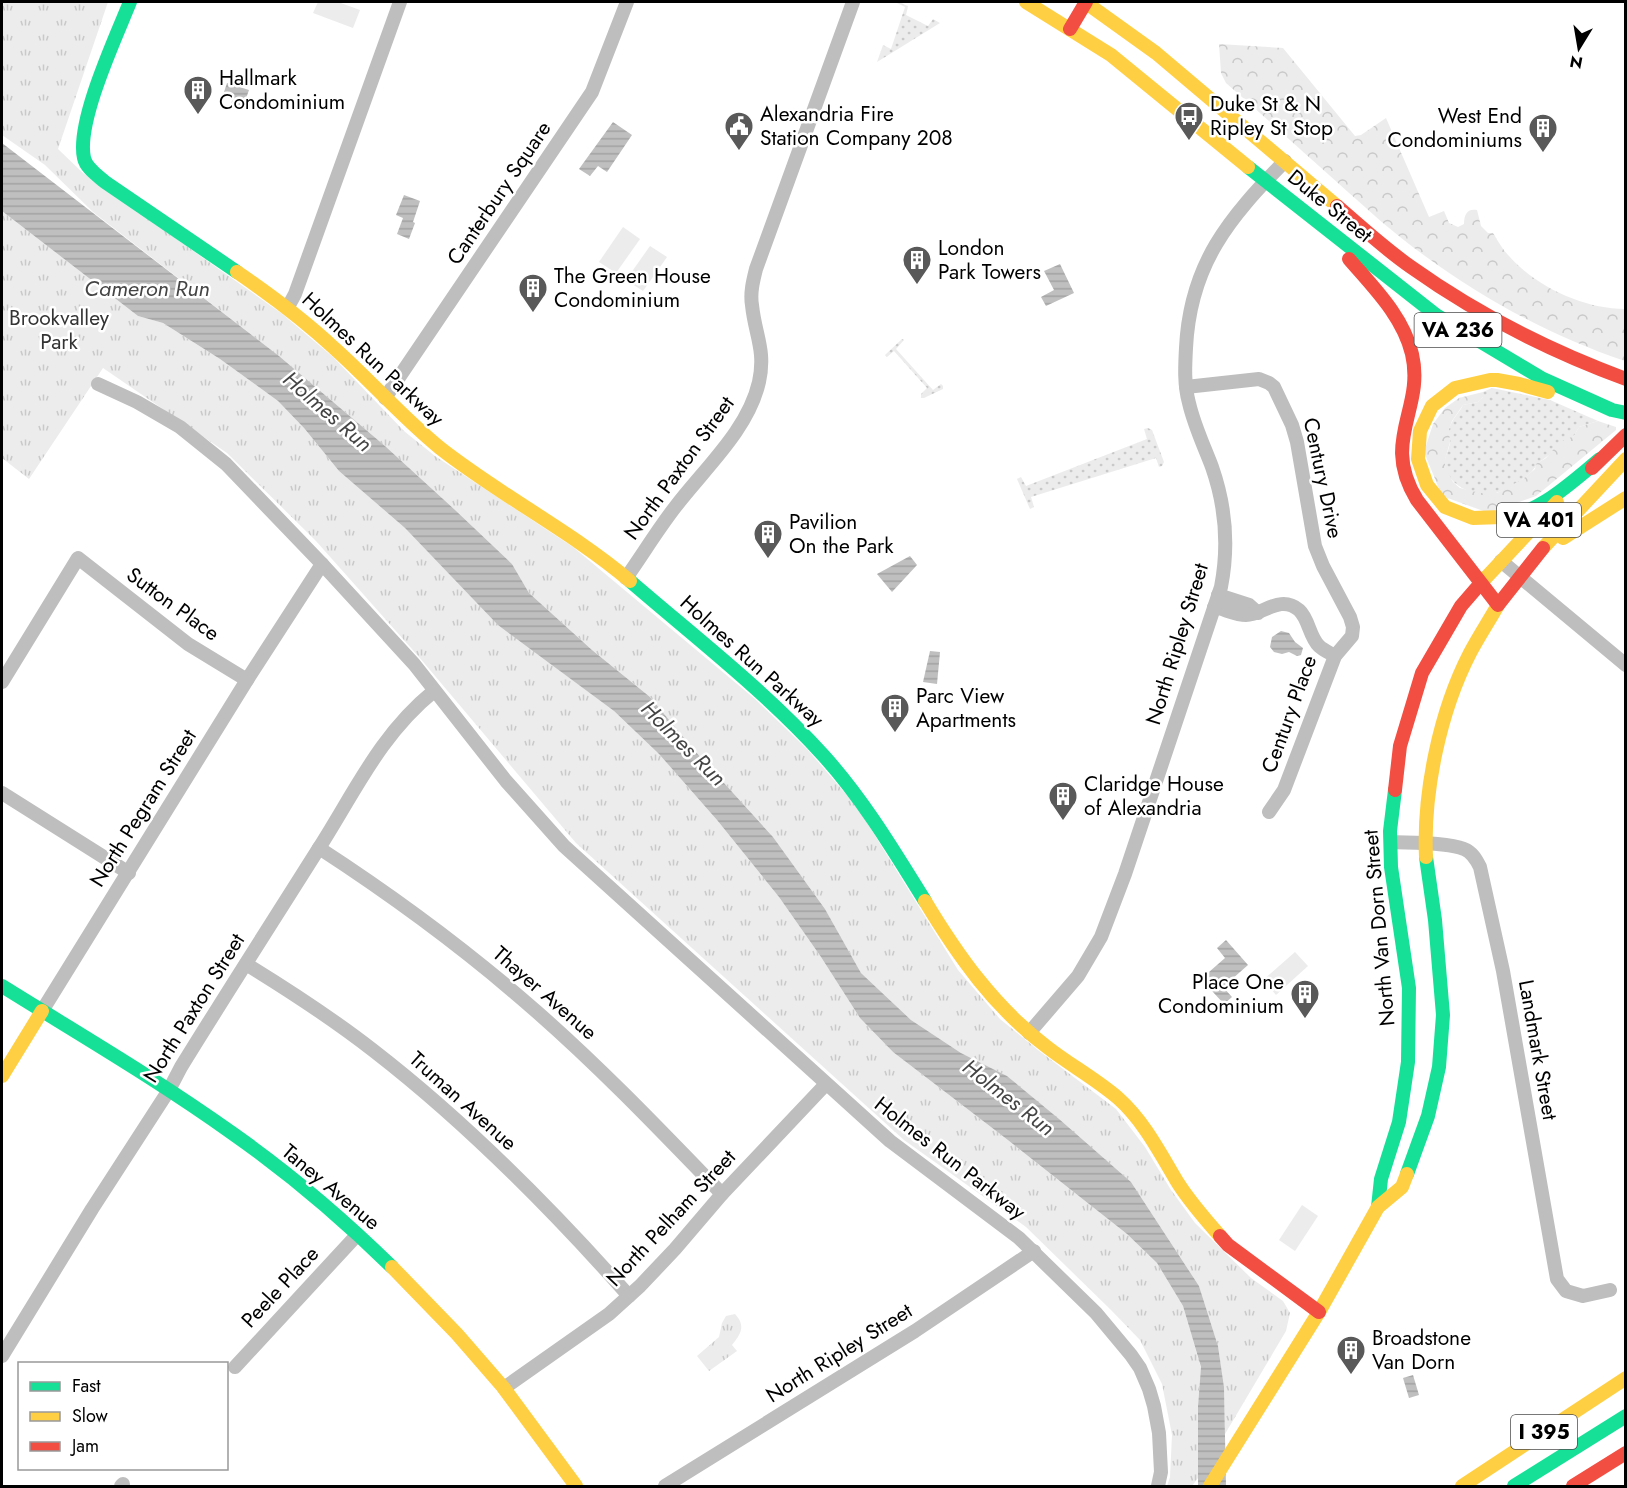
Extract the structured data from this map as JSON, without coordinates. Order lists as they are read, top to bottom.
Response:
{
  "streets": {
    "main road": [
      "Duke Street",
      "VA 236",
      "Holmes Run Parkway",
      "VA 401",
      "North Pegram Street",
      "North Van Dorn Street",
      "Taney Avenue",
      "I 395"
    ],
    "street": [
      "Canterbury Square",
      "North Paxton Street",
      "Century Drive",
      "Sutton Place",
      "North Ripley Street",
      "Century Place",
      "Thayer Avenue",
      "Landmark Street",
      "Truman Avenue",
      "North Pelham Street",
      "Peele Place"
    ]
  },
  "crossings": [
    ["Canterbury Square", "Holmes Run Parkway"],
    ["Duke Street", "North Ripley Street"],
    ["Holmes Run Parkway", "North Paxton Street"],
    ["Holmes Run Parkway", "North Ripley Street"],
    ["Holmes Run Parkway", "North Pegram Street"],
    ["Holmes Run Parkway", "North Van Dorn Street"],
    ["Holmes Run Parkway", "North Pelham Street"],
    ["North Paxton Street", "Thayer Avenue"],
    ["North Paxton Street", "Truman Avenue"],
    ["North Paxton Street", "Taney Avenue"],
    ["Century Drive", "North Ripley Street"],
    ["Century Drive", "Century Place"],
    ["Sutton Place", "North Pegram Street"],
    ["North Ripley Street", "Century Place"],
    ["North Pegram Street", "Taney Avenue"],
    ["North Van Dorn Street", "Landmark Street"],
    ["Thayer Avenue", "North Pelham Street"],
    ["Truman Avenue", "North Pelham Street"],
    ["Taney Avenue", "North Pelham Street"],
    ["Taney Avenue", "Peele Place"]
  ],
  "water": ["Cameron Run", "Holmes Run"],
  "parks": ["Brookvalley Park"],
  "places": {
    "building": [
      "Hallmark Condominium",
      "West End Condominiums",
      "London Park Towers",
      "The Green House Condominium",
      "Pavilion On the Park",
      "Parc View Apartments",
      "Claridge House of Alexandria",
      "Place One Condominium",
      "Broadstone Van Dorn"
    ],
    "bus stop": ["Duke St & N Ripley St Stop"],
    "public building": ["Alexandria Fire Station Company 208"]
  },
  "legend": ["Fast", "Slow", "Jam"],
  "north": "bottom"
}
